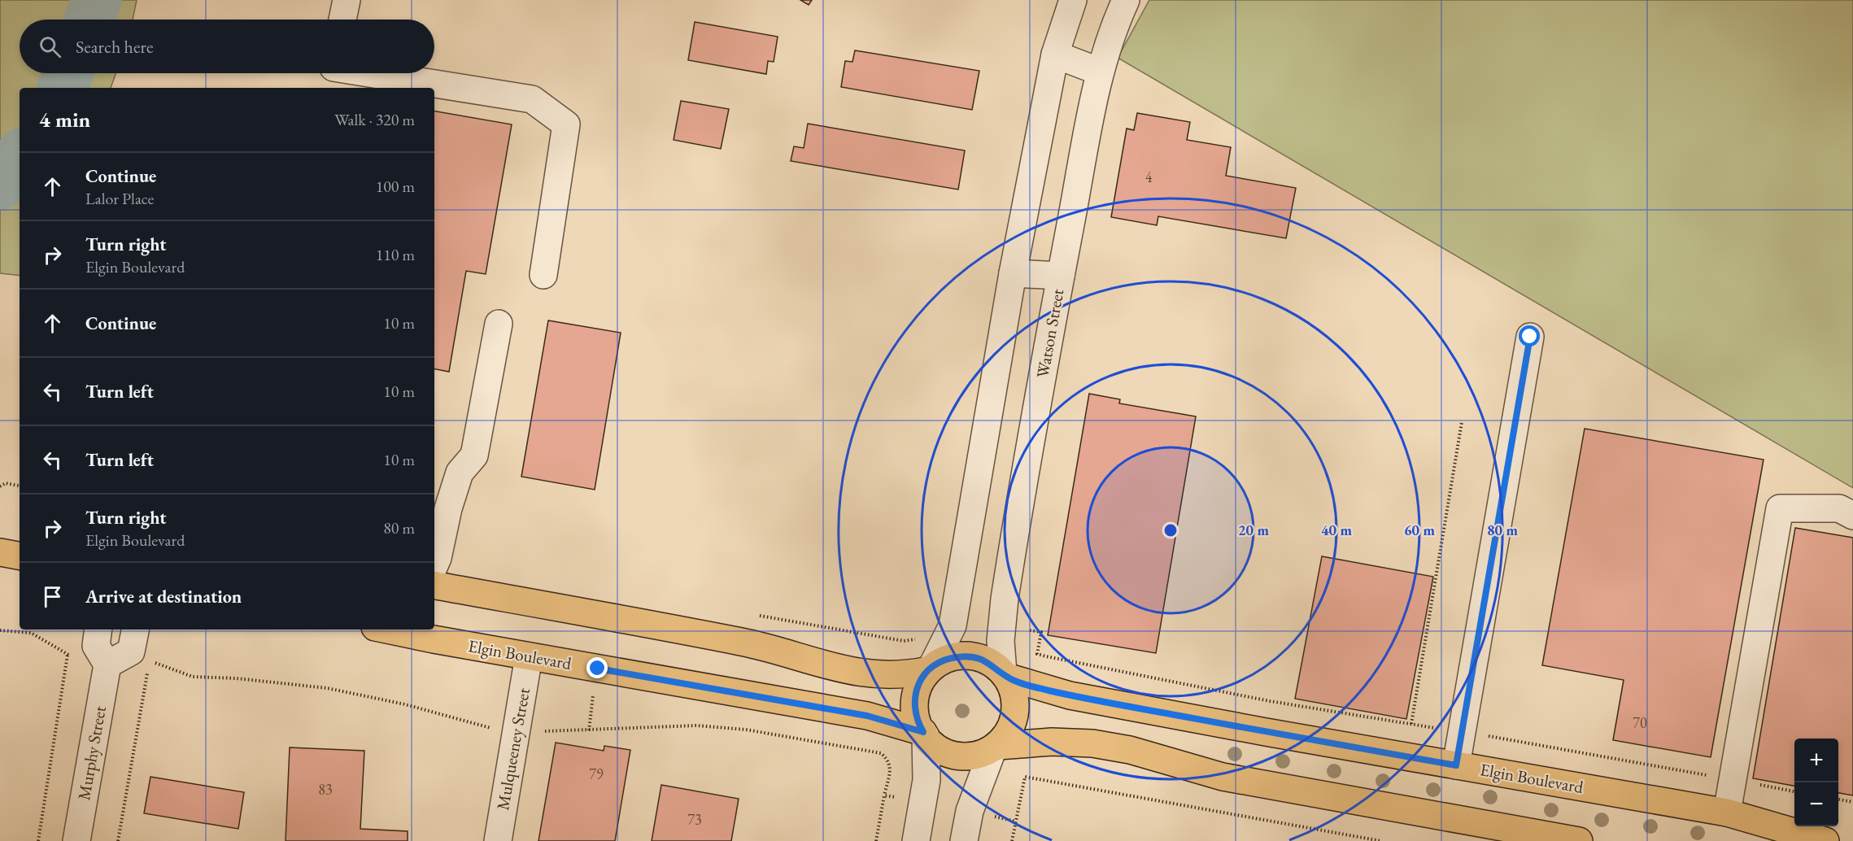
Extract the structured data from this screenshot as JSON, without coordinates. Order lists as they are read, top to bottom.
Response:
{
  "streets": {
    "main road": ["Elgin Boulevard"],
    "street": ["Watson Street", "Mulqueeney Street", "Murphy Street"]
  },
  "crossings": [
    ["Watson Street", "Elgin Boulevard"],
    ["Elgin Boulevard", "Mulqueeney Street"]
  ],
  "house_numbers": [
    "4",
    "70",
    "79",
    "83",
    "73"
  ],
  "page": {
    "search": "Search here",
    "heading": ["4 min", "Walk · 320 m"],
    "list": [
      ["Continue", "Lalor Place", "100 m"],
      ["Turn right", "Elgin Boulevard", "110 m"],
      ["Continue", "10 m"],
      ["Turn left", "10 m"],
      ["Turn left", "10 m"],
      ["Turn right", "Elgin Boulevard", "80 m"],
      "Arrive at destination"
    ],
    "map_buttons": ["+", "−"]
  },
  "rings": [
    "20 m",
    "40 m",
    "60 m",
    "80 m"
  ]
}
